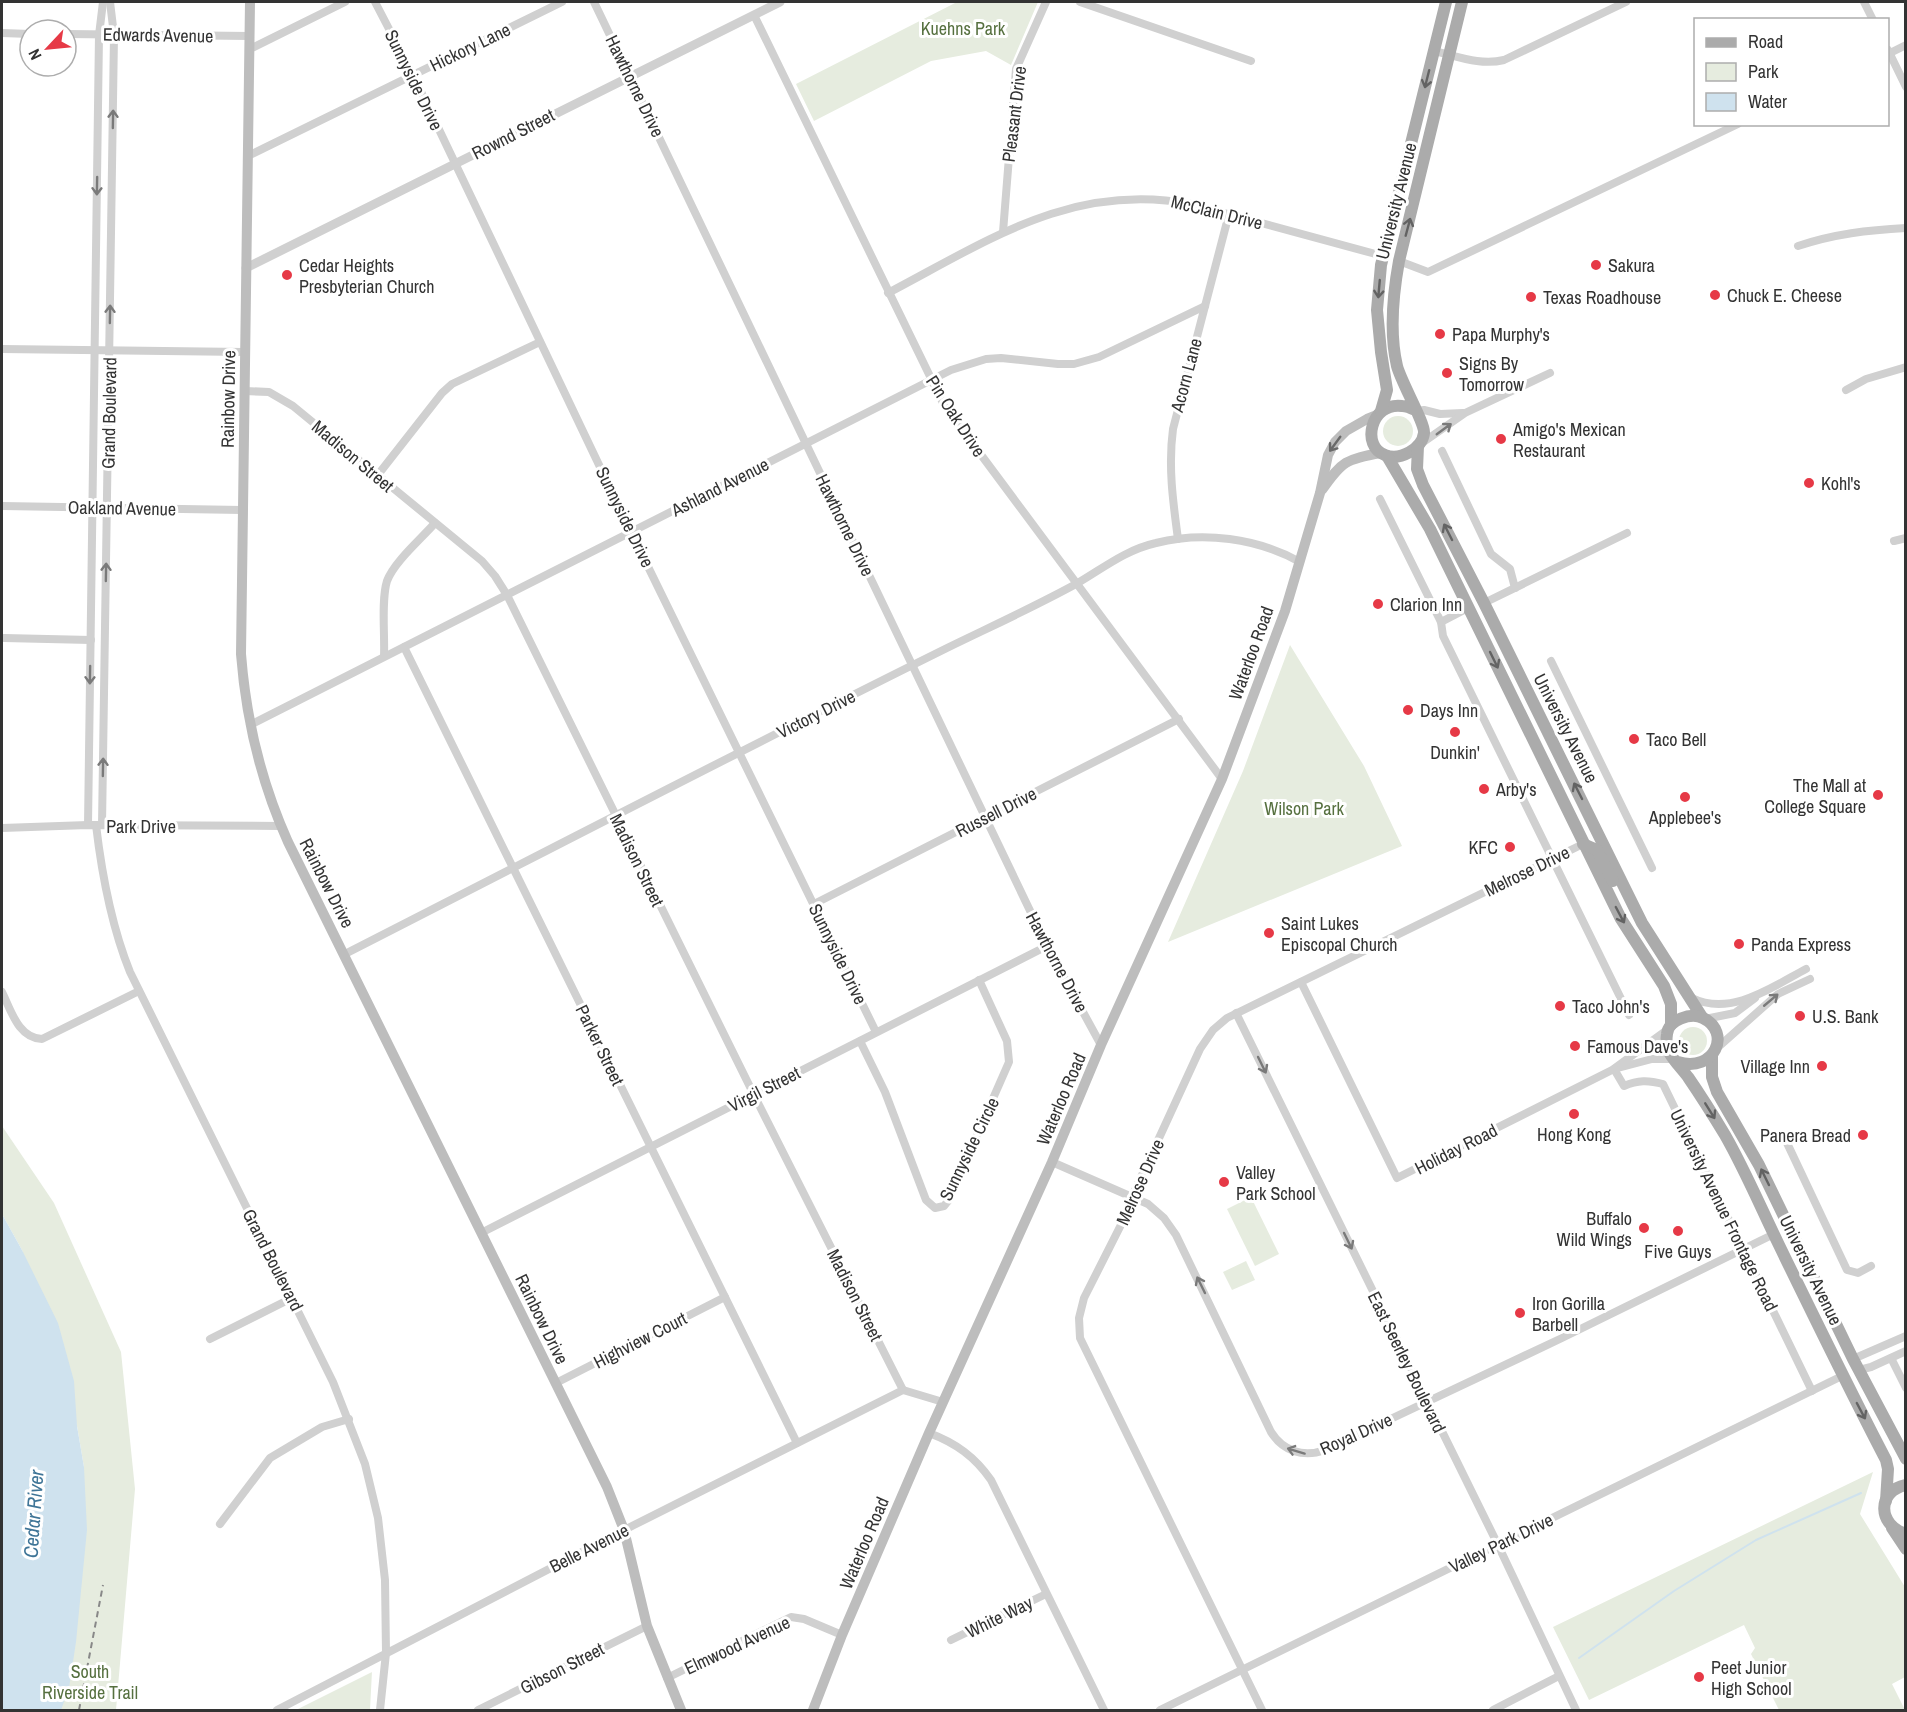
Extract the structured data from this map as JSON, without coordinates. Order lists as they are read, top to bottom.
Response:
{
  "streets": {
    "main road": ["University Avenue", "Rainbow Drive", "Waterloo Road"],
    "street": [
      "Edwards Avenue",
      "Hickory Lane",
      "Sunnyside Drive",
      "Hawthorne Drive",
      "Pleasant Drive",
      "Rownd Street",
      "McClain Drive",
      "Acorn Lane",
      "Grand Boulevard",
      "Pin Oak Drive",
      "Madison Street",
      "Ashland Avenue",
      "Oakland Avenue",
      "Victory Drive",
      "Russell Drive",
      "Park Drive",
      "Melrose Drive",
      "Parker Street",
      "Virgil Street",
      "Sunnyside Circle",
      "Holiday Road",
      "University Avenue Frontage Road",
      "Highview Court",
      "East Seerley Boulevard",
      "Royal Drive",
      "Valley Park Drive",
      "Belle Avenue",
      "White Way",
      "Elmwood Avenue",
      "Gibson Street"
    ]
  },
  "crossings": [
    ["Edwards Avenue", "Rainbow Drive"],
    ["Edwards Avenue", "Grand Boulevard"],
    ["Hickory Lane", "Sunnyside Drive"],
    ["Hickory Lane", "Rainbow Drive"],
    ["Sunnyside Drive", "Rownd Street"],
    ["Sunnyside Drive", "Ashland Avenue"],
    ["Sunnyside Drive", "Victory Drive"],
    ["Sunnyside Drive", "Russell Drive"],
    ["Sunnyside Drive", "Virgil Street"],
    ["Hawthorne Drive", "Rownd Street"],
    ["Hawthorne Drive", "Ashland Avenue"],
    ["Hawthorne Drive", "Waterloo Road"],
    ["Hawthorne Drive", "Victory Drive"],
    ["Hawthorne Drive", "Russell Drive"],
    ["Hawthorne Drive", "Virgil Street"],
    ["Pleasant Drive", "McClain Drive"],
    ["Rownd Street", "Rainbow Drive"],
    ["Rownd Street", "Pin Oak Drive"],
    ["University Avenue", "McClain Drive"],
    ["University Avenue", "Waterloo Road"],
    ["University Avenue", "Melrose Drive"],
    ["University Avenue", "Holiday Road"],
    ["University Avenue", "Royal Drive"],
    ["University Avenue", "Valley Park Drive"],
    ["McClain Drive", "Acorn Lane"],
    ["McClain Drive", "Pin Oak Drive"],
    ["Acorn Lane", "Ashland Avenue"],
    ["Acorn Lane", "Victory Drive"],
    ["Rainbow Drive", "Madison Street"],
    ["Rainbow Drive", "Ashland Avenue"],
    ["Rainbow Drive", "Oakland Avenue"],
    ["Rainbow Drive", "Victory Drive"],
    ["Rainbow Drive", "Park Drive"],
    ["Rainbow Drive", "Virgil Street"],
    ["Rainbow Drive", "Highview Court"],
    ["Rainbow Drive", "Belle Avenue"],
    ["Rainbow Drive", "Elmwood Avenue"],
    ["Rainbow Drive", "Gibson Street"],
    ["Grand Boulevard", "Oakland Avenue"],
    ["Grand Boulevard", "Park Drive"],
    ["Grand Boulevard", "Belle Avenue"],
    ["Pin Oak Drive", "Ashland Avenue"],
    ["Pin Oak Drive", "Waterloo Road"],
    ["Pin Oak Drive", "Victory Drive"],
    ["Pin Oak Drive", "Russell Drive"],
    ["Madison Street", "Ashland Avenue"],
    ["Madison Street", "Victory Drive"],
    ["Madison Street", "Virgil Street"],
    ["Madison Street", "Belle Avenue"],
    ["Ashland Avenue", "Parker Street"],
    ["Waterloo Road", "Victory Drive"],
    ["Waterloo Road", "Royal Drive"],
    ["Waterloo Road", "Elmwood Avenue"],
    ["Victory Drive", "Parker Street"],
    ["Melrose Drive", "Holiday Road"],
    ["Melrose Drive", "East Seerley Boulevard"],
    ["Melrose Drive", "Royal Drive"],
    ["Melrose Drive", "Valley Park Drive"],
    ["Parker Street", "Virgil Street"],
    ["Parker Street", "Highview Court"],
    ["Parker Street", "Belle Avenue"],
    ["Virgil Street", "Sunnyside Circle"],
    ["Holiday Road", "University Avenue Frontage Road"],
    ["University Avenue Frontage Road", "Royal Drive"],
    ["University Avenue Frontage Road", "Valley Park Drive"],
    ["East Seerley Boulevard", "Royal Drive"],
    ["East Seerley Boulevard", "Valley Park Drive"]
  ],
  "one_way": ["East Seerley Boulevard"],
  "water": ["Cedar River"],
  "parks": ["Kuehns Park", "Wilson Park", "South Riverside Trail"],
  "places": [
    "Sakura",
    "Cedar Heights Presbyterian Church",
    "Chuck E. Cheese",
    "Texas Roadhouse",
    "Papa Murphy's",
    "Signs By Tomorrow",
    "Amigo's Mexican Restaurant",
    "Kohl's",
    "Clarion Inn",
    "Days Inn",
    "Dunkin'",
    "Taco Bell",
    "Arby's",
    "The Mall at College Square",
    "Applebee's",
    "KFC",
    "Saint Lukes Episcopal Church",
    "Panda Express",
    "Taco John's",
    "U.S. Bank",
    "Famous Dave's",
    "Village Inn",
    "Hong Kong",
    "Panera Bread",
    "Valley Park School",
    "Buffalo Wild Wings",
    "Five Guys",
    "Iron Gorilla Barbell",
    "Peet Junior High School"
  ],
  "legend": ["Road", "Park", "Water"],
  "north": "bottom left"
}
